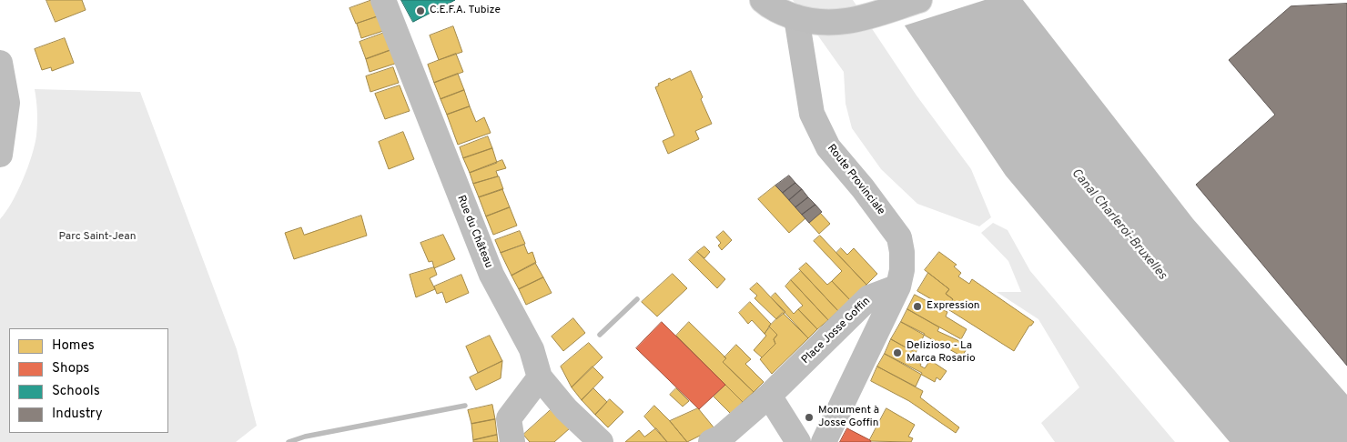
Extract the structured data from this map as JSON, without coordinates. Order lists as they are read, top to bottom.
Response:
{
  "streets": {
    "street": ["Route Provinciale", "Rue du Château", "Place Josse Goffin"]
  },
  "crossings": [
    ["Route Provinciale", "Place Josse Goffin"]
  ],
  "water": ["Canal Charleroi-Bruxelles"],
  "parks": ["Parc Saint-Jean"],
  "places": [
    "C.E.F.A. Tubize",
    "Expression",
    "Delizioso - La Marca Rosario",
    "Monument à Josse Goffin"
  ],
  "legend": [
    "Homes",
    "Shops",
    "Schools",
    "Industry"
  ]
}
